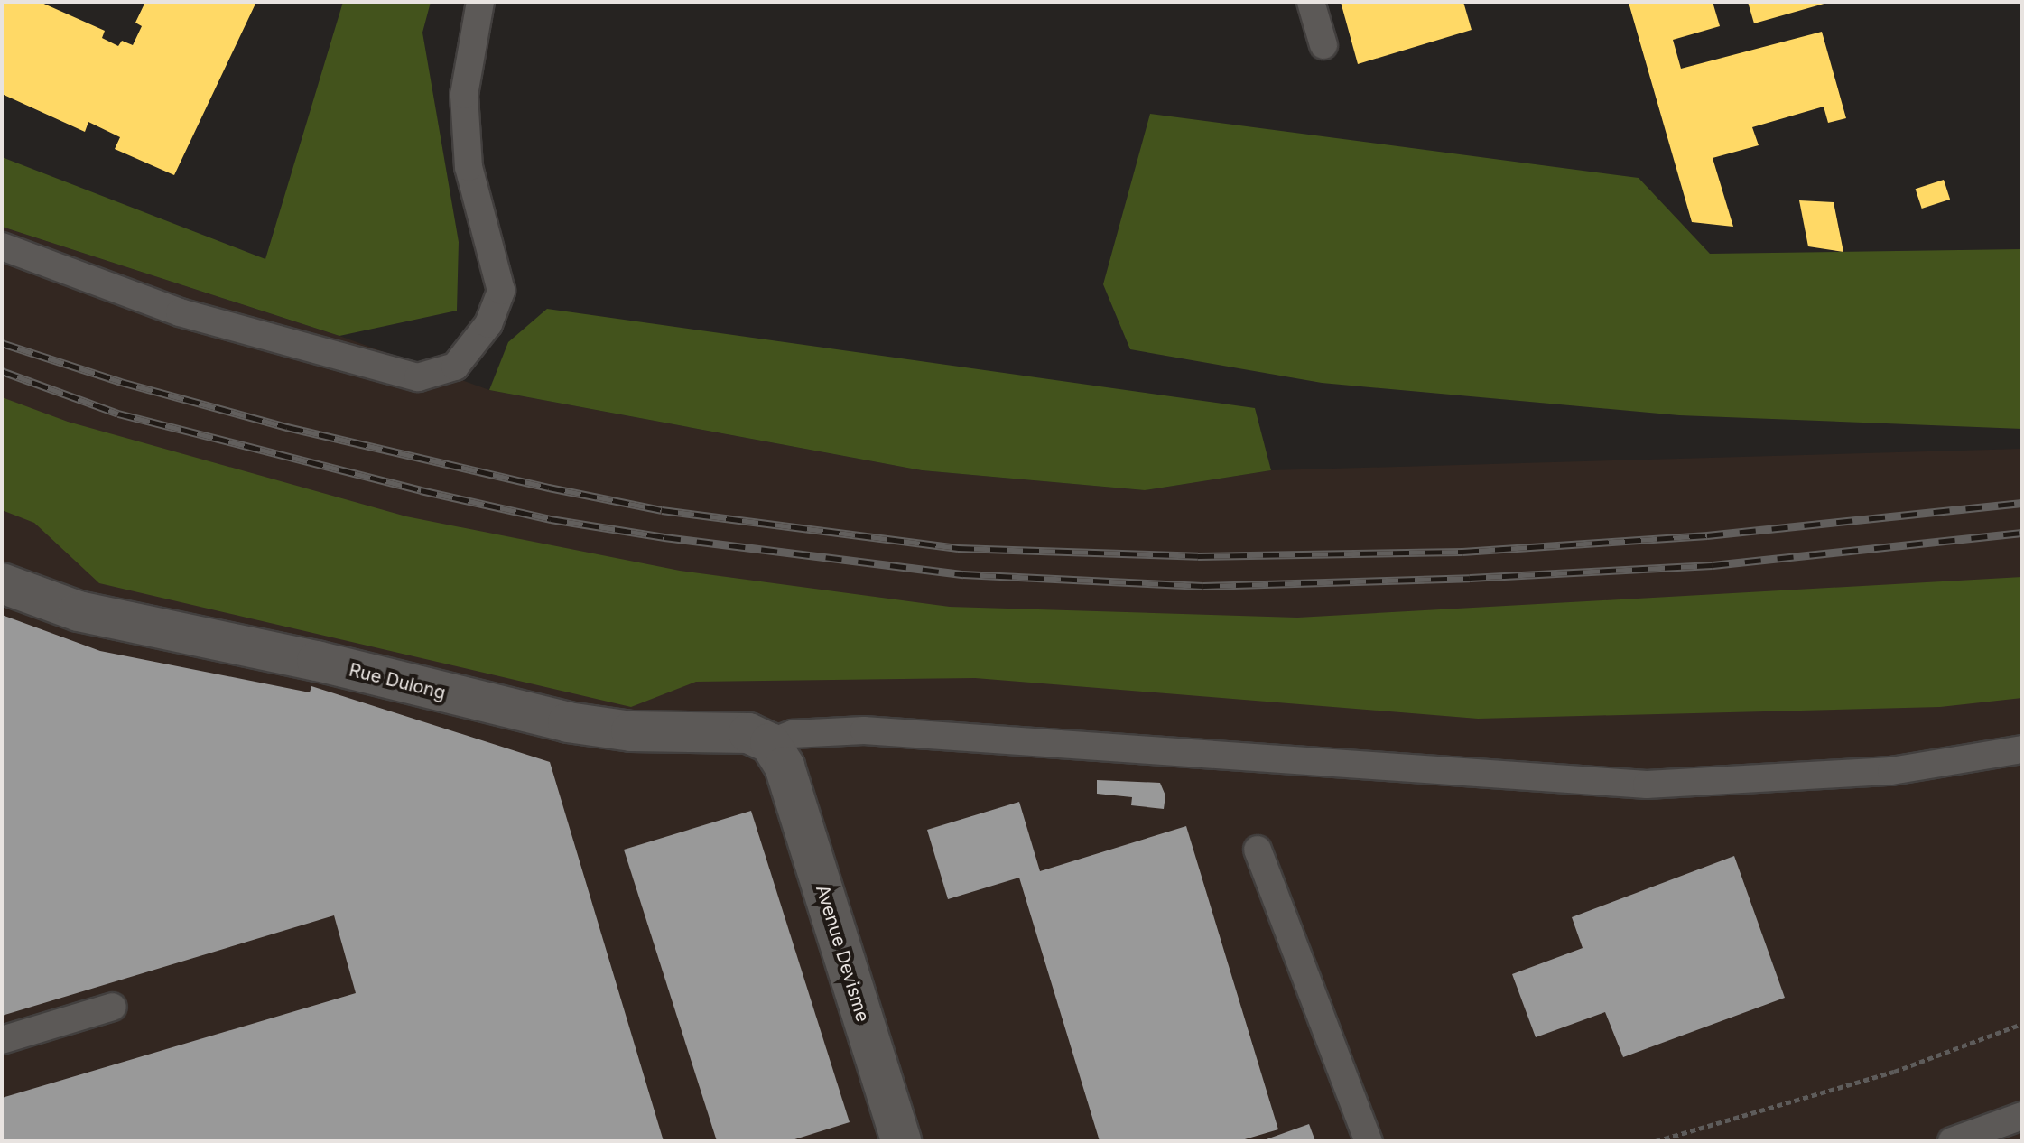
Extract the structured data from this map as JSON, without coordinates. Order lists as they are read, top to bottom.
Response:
{
  "streets": {
    "street": ["Rue Dulong", "Avenue Devisme"]
  },
  "crossings": [
    ["Rue Dulong", "Avenue Devisme"]
  ]
}
